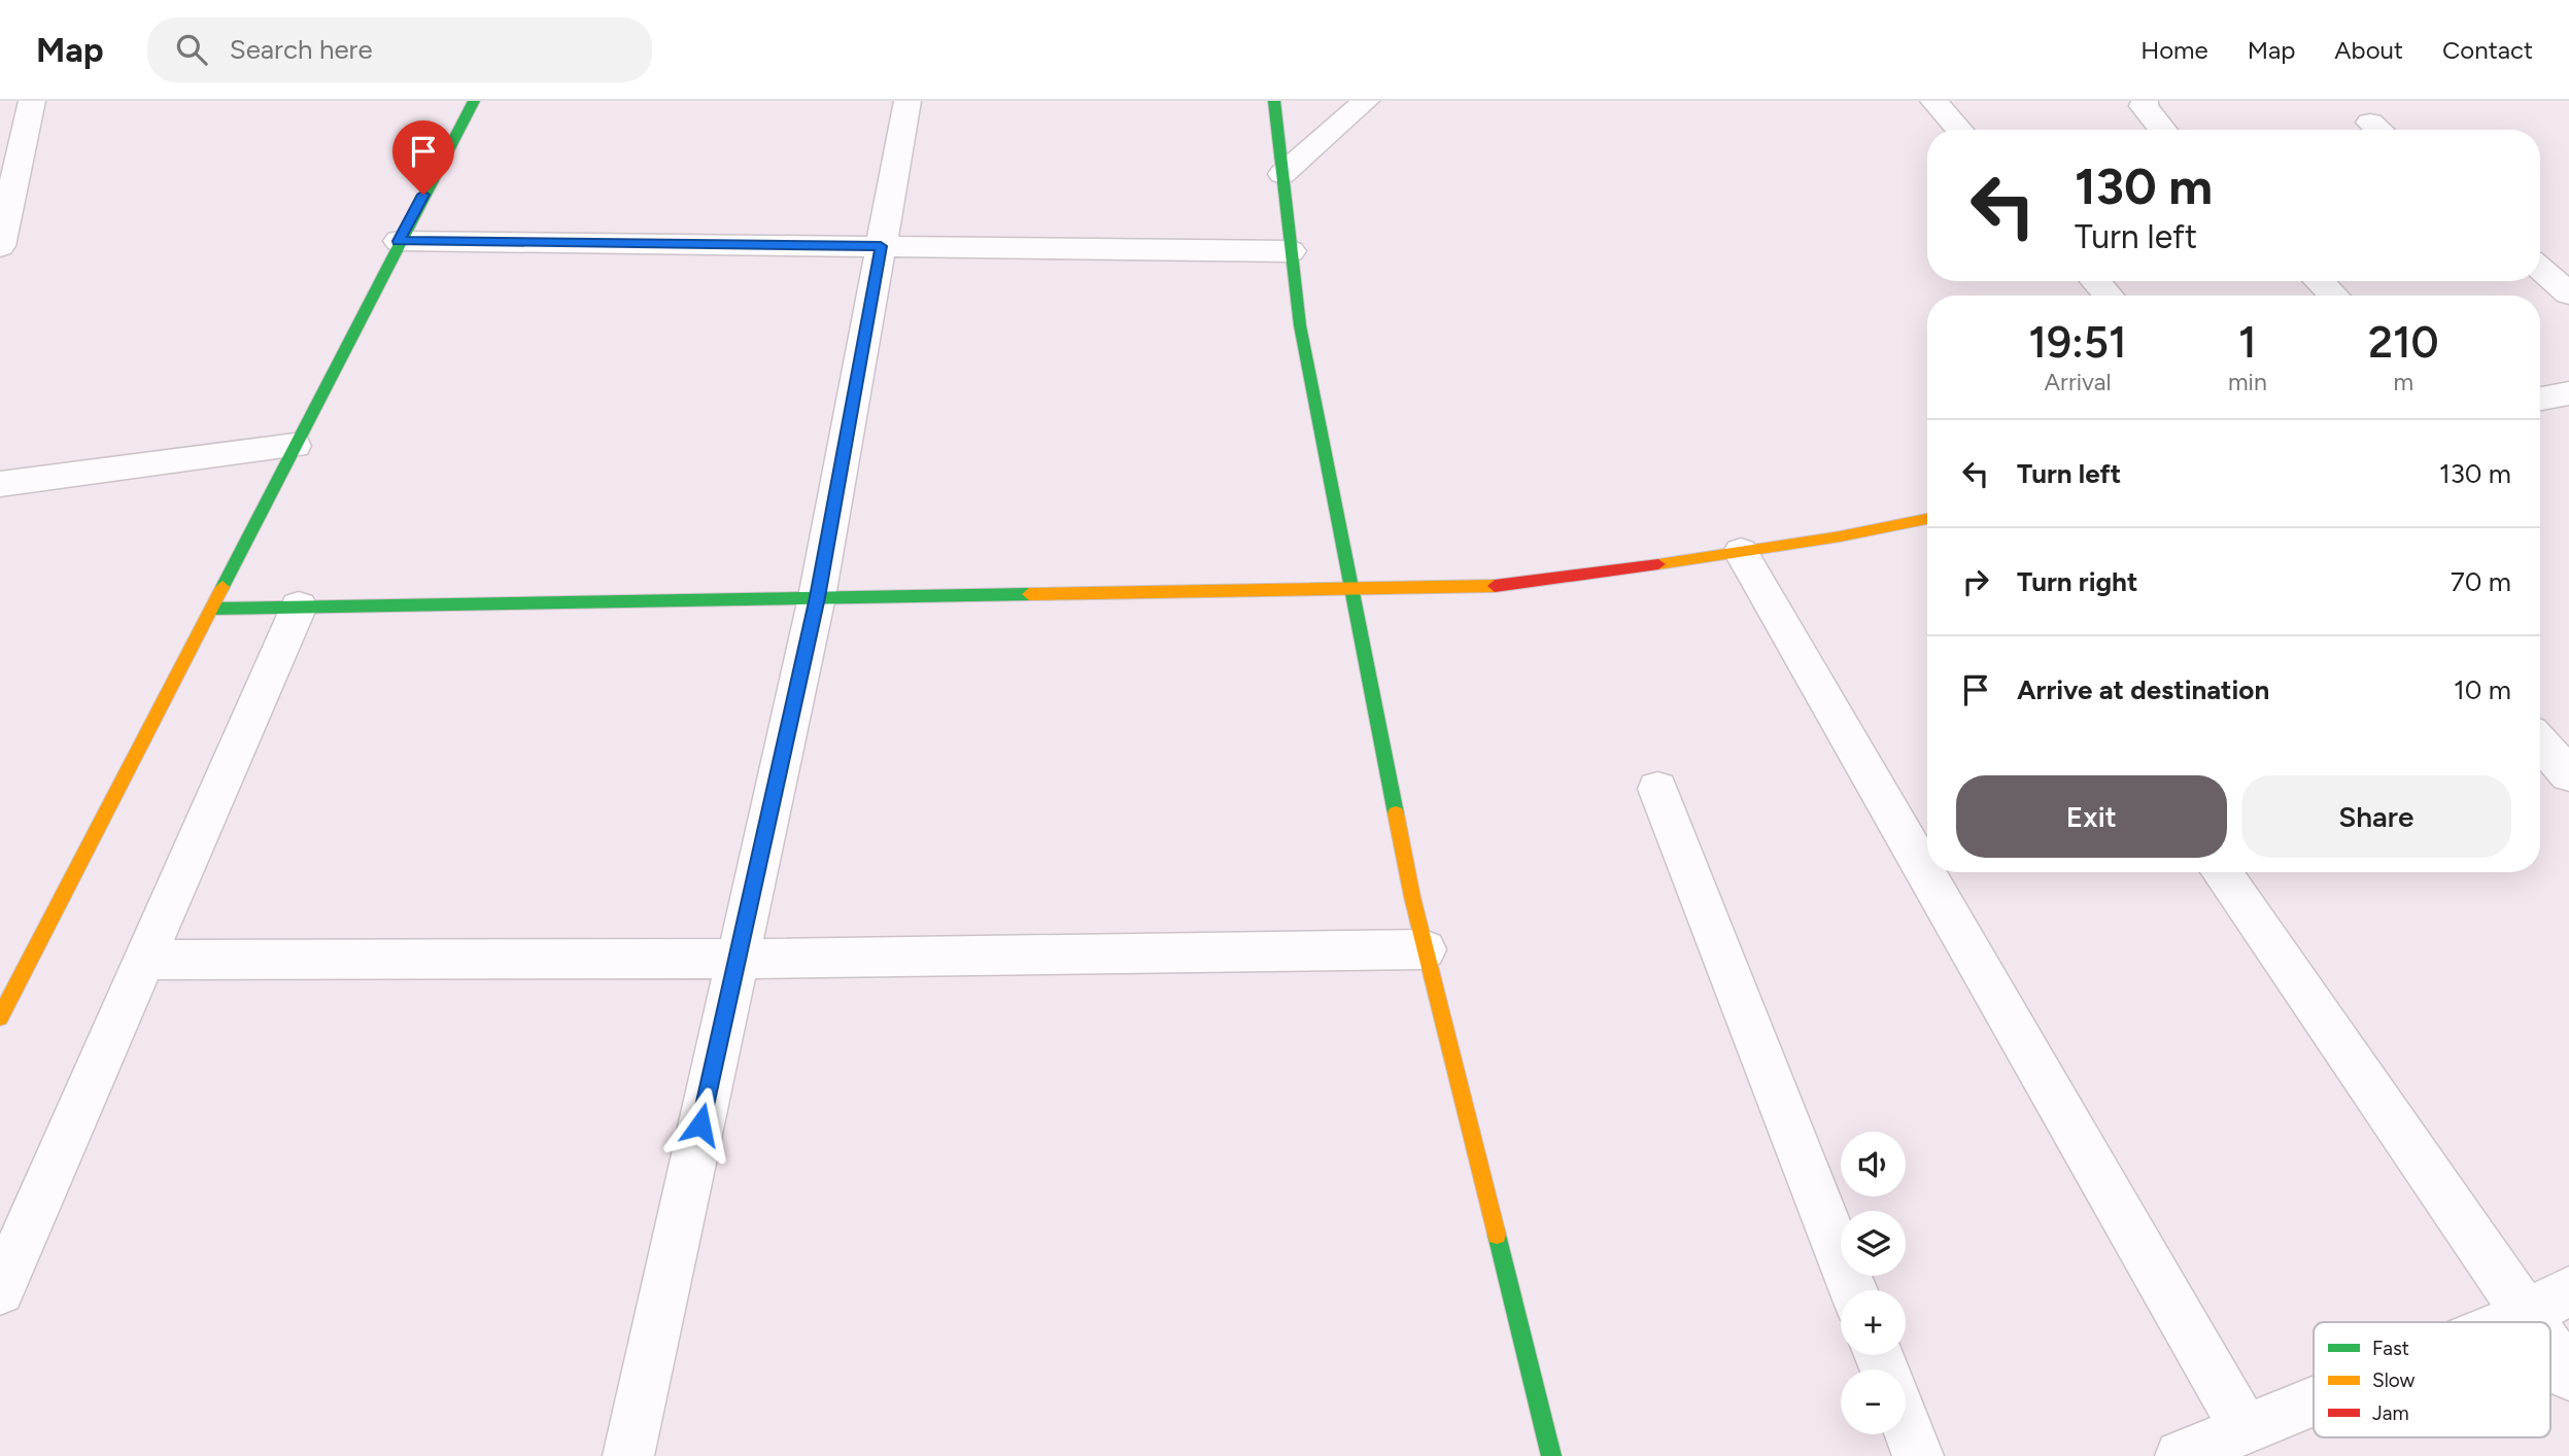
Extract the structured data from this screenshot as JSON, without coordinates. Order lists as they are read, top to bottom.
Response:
{
  "legend": ["Fast", "Slow", "Jam"],
  "page": {
    "header": "Map",
    "search": "Search here",
    "nav": [
      "Home",
      "Map",
      "About",
      "Contact"
    ],
    "turn": ["130 m", "Turn left"],
    "eta": [
      "19:51",
      "Arrival",
      "1",
      "min",
      "210",
      "m"
    ],
    "list": [
      {
        "name": "Turn left",
        "value": "130 m"
      },
      {
        "name": "Turn right",
        "value": "70 m"
      },
      {
        "name": "Arrive at destination",
        "value": "10 m"
      }
    ],
    "buttons": ["Exit", "Share"],
    "map_buttons": ["+", "−"]
  }
}
